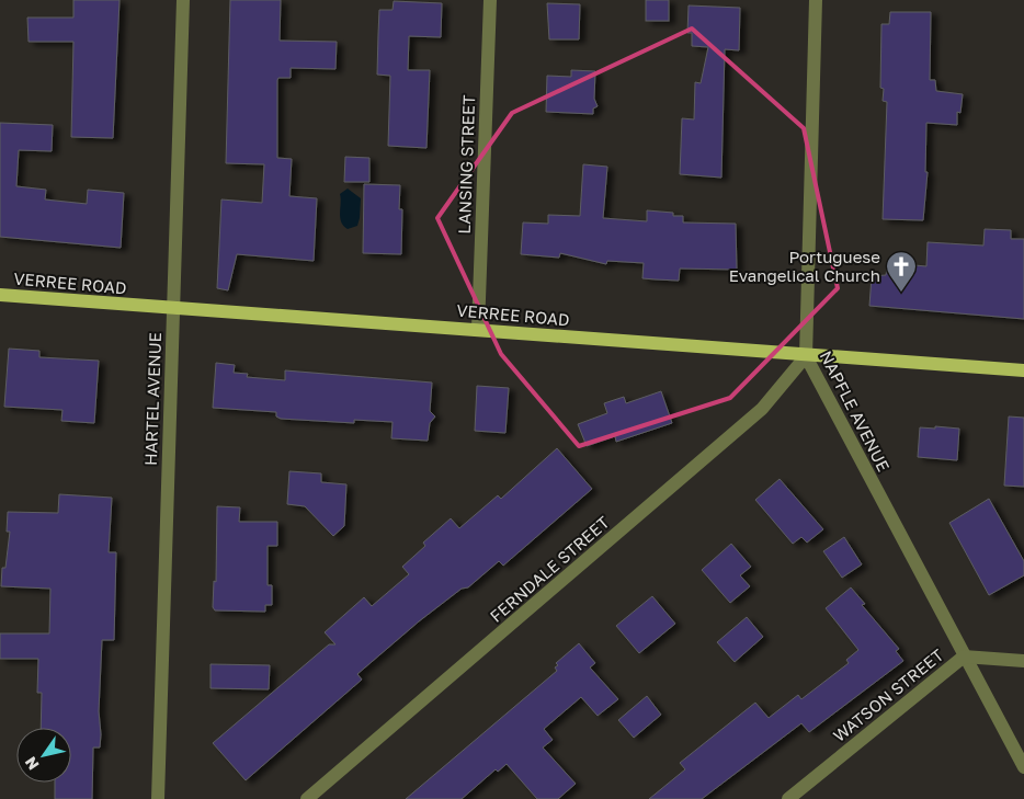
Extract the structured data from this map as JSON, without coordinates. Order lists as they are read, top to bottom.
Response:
{
  "streets": {
    "main road": ["VERREE ROAD"],
    "street": [
      "LANSING STREET",
      "HARTEL AVENUE",
      "NAPFLE AVENUE",
      "FERNDALE STREET",
      "WATSON STREET"
    ]
  },
  "crossings": [
    ["LANSING STREET", "VERREE ROAD"],
    ["VERREE ROAD", "HARTEL AVENUE"],
    ["VERREE ROAD", "NAPFLE AVENUE"],
    ["VERREE ROAD", "FERNDALE STREET"],
    ["NAPFLE AVENUE", "FERNDALE STREET"],
    ["NAPFLE AVENUE", "WATSON STREET"]
  ],
  "places": {
    "church": ["Portuguese Evangelical Church"]
  },
  "north": "bottom left"
}
